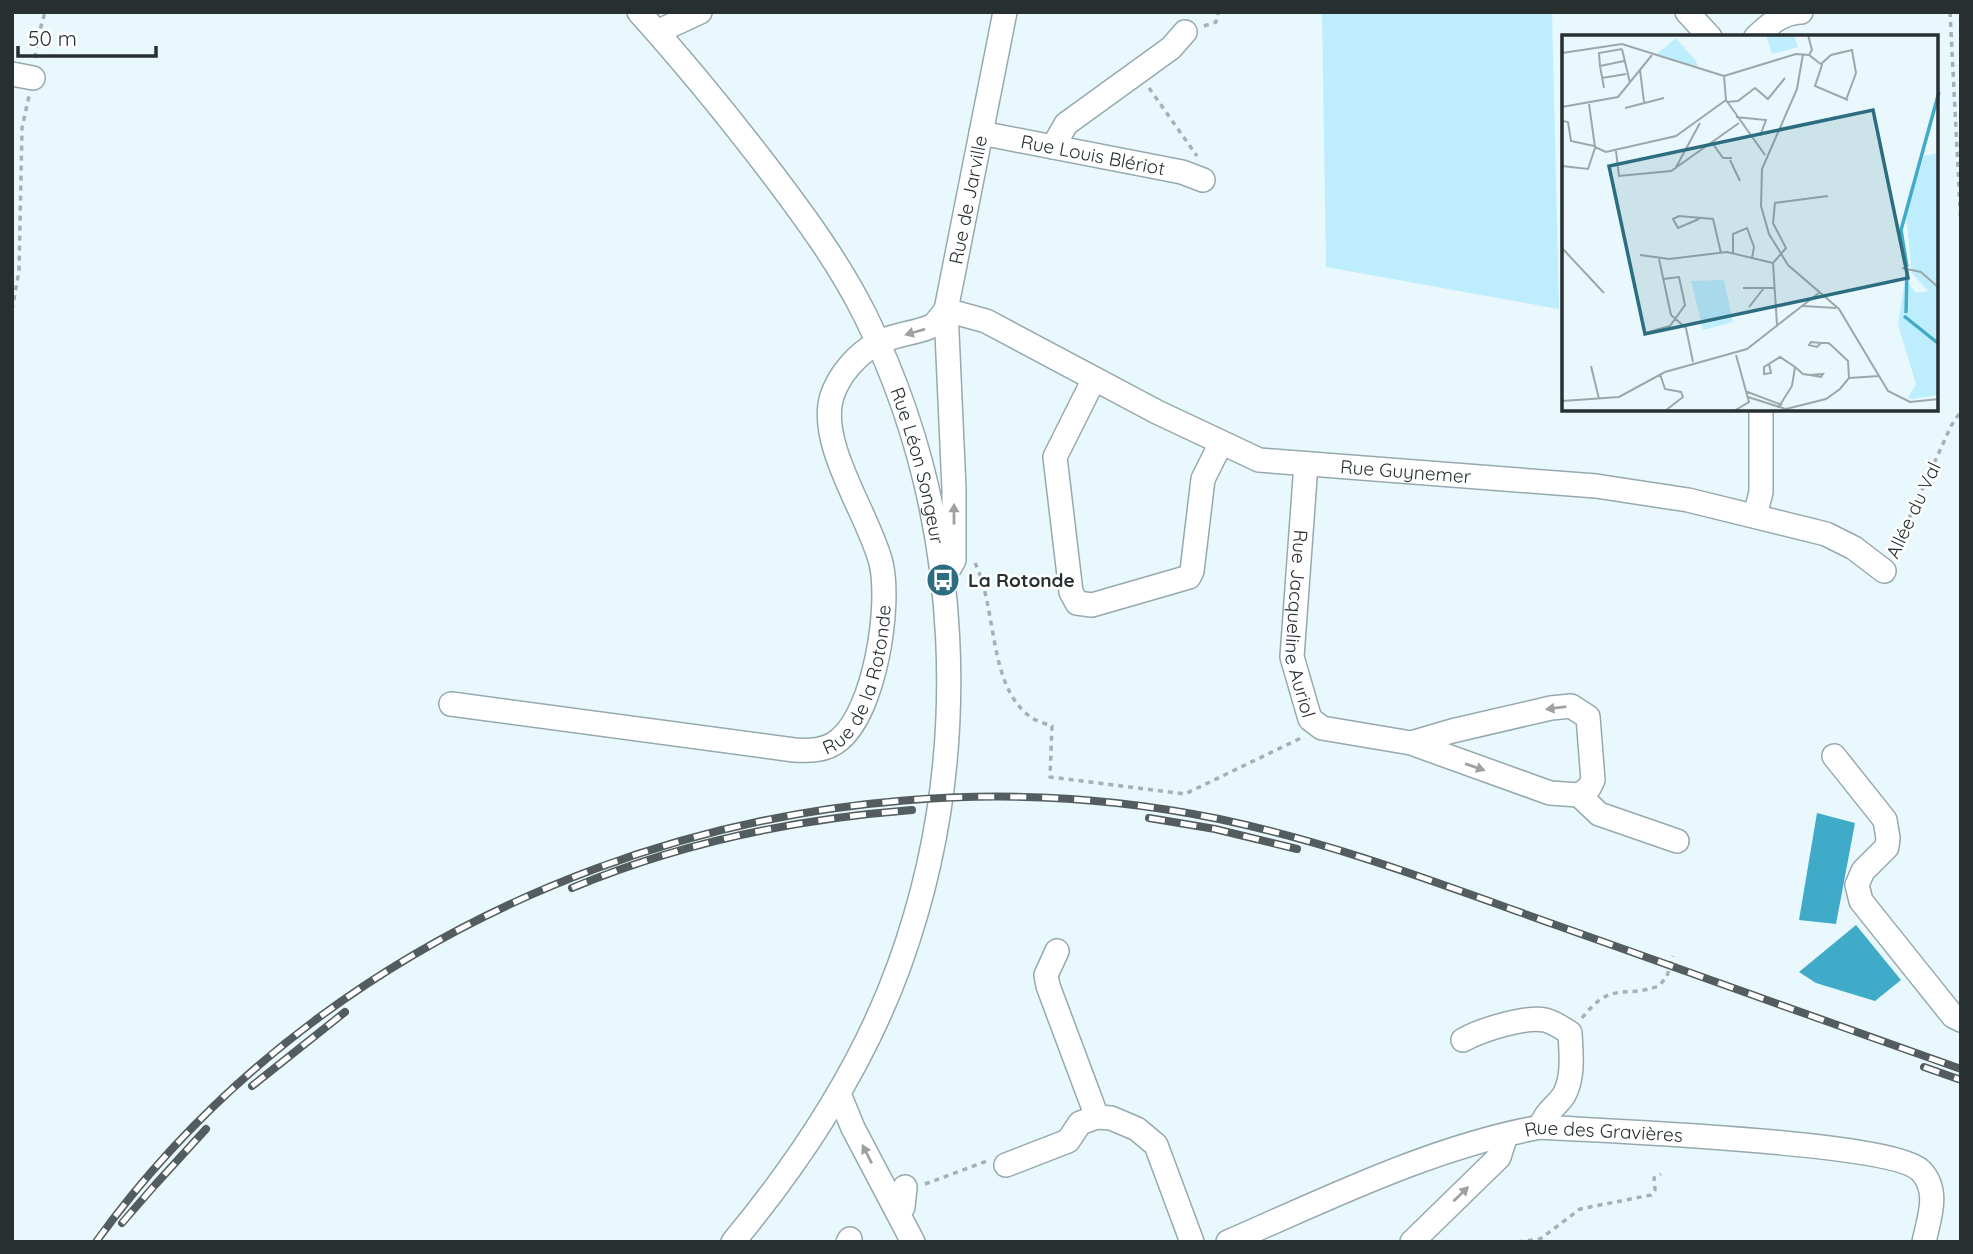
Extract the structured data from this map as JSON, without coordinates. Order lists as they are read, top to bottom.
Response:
{
  "streets": {
    "street": [
      "Rue Louis Blériot",
      "Rue de Jarville",
      "Rue Léon Songeur",
      "Rue Guynemer",
      "Rue Jacqueline Auriol",
      "Rue de la Rotonde",
      "Rue des Gravières"
    ],
    "path": ["Allée du Val"]
  },
  "crossings": [
    ["Rue Louis Blériot", "Rue de Jarville"],
    ["Rue de Jarville", "Rue Léon Songeur"],
    ["Rue de Jarville", "Rue Guynemer"],
    ["Rue Léon Songeur", "Rue de la Rotonde"],
    ["Rue Guynemer", "Allée du Val"],
    ["Rue Guynemer", "Rue Jacqueline Auriol"]
  ],
  "one_way": ["Rue de Jarville"],
  "places": {
    "bus stop": ["La Rotonde"]
  },
  "scale_bar": "50 m"
}
